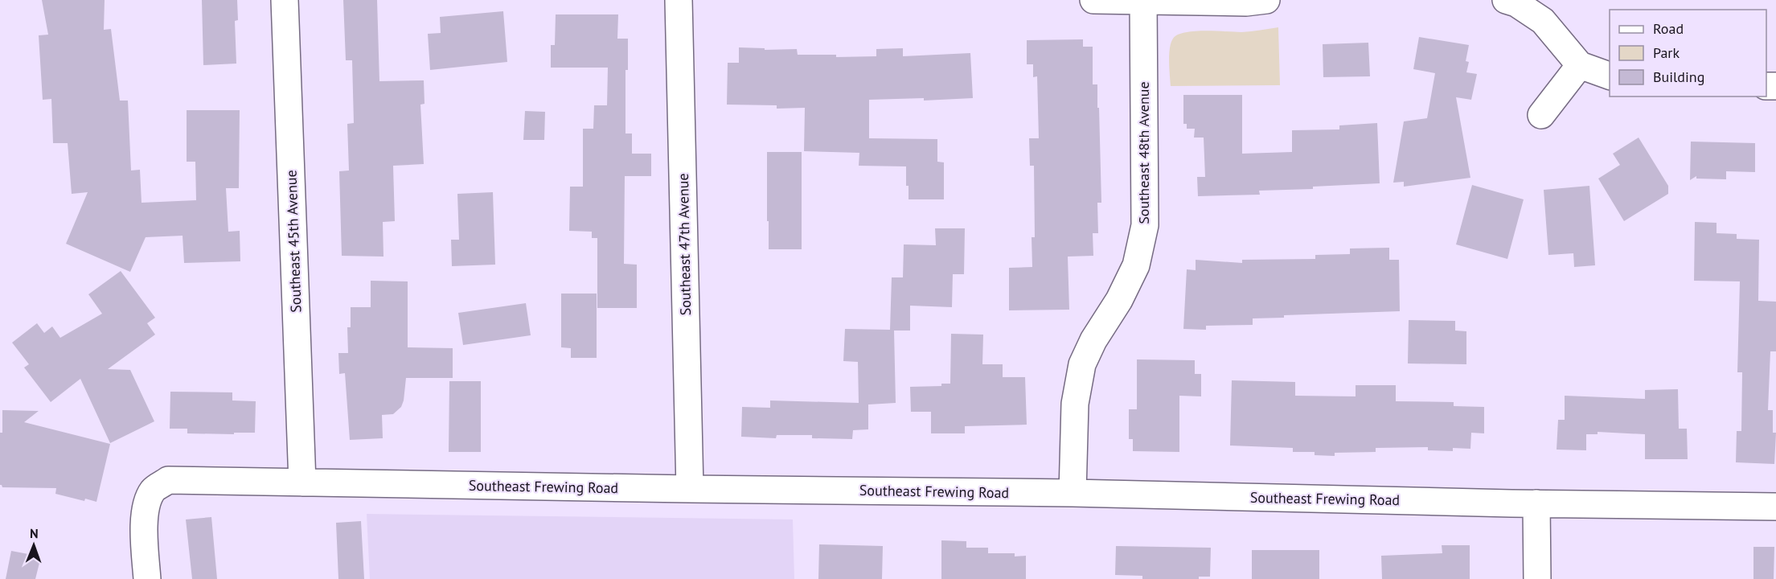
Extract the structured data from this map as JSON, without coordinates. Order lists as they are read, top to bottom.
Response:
{
  "streets": {
    "street": [
      "Southeast 48th Avenue",
      "Southeast 45th Avenue",
      "Southeast 47th Avenue",
      "Southeast Frewing Road"
    ]
  },
  "crossings": [
    ["Southeast 48th Avenue", "Southeast Frewing Road"],
    ["Southeast 45th Avenue", "Southeast Frewing Road"],
    ["Southeast 47th Avenue", "Southeast Frewing Road"]
  ],
  "legend": ["Road", "Park", "Building"],
  "north": "top"
}
